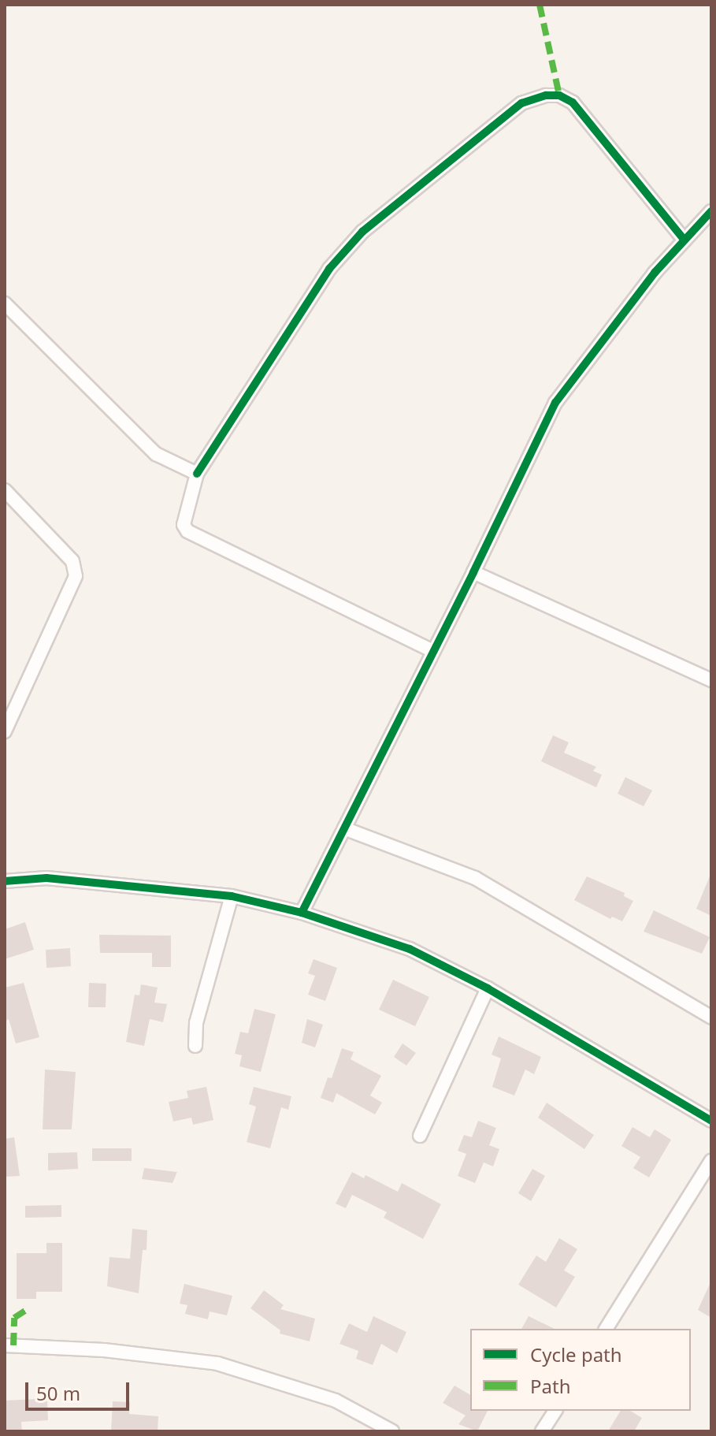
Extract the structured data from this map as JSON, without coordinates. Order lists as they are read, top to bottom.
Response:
{
  "legend": ["Cycle path", "Path"],
  "scale_bar": "50 m"
}
